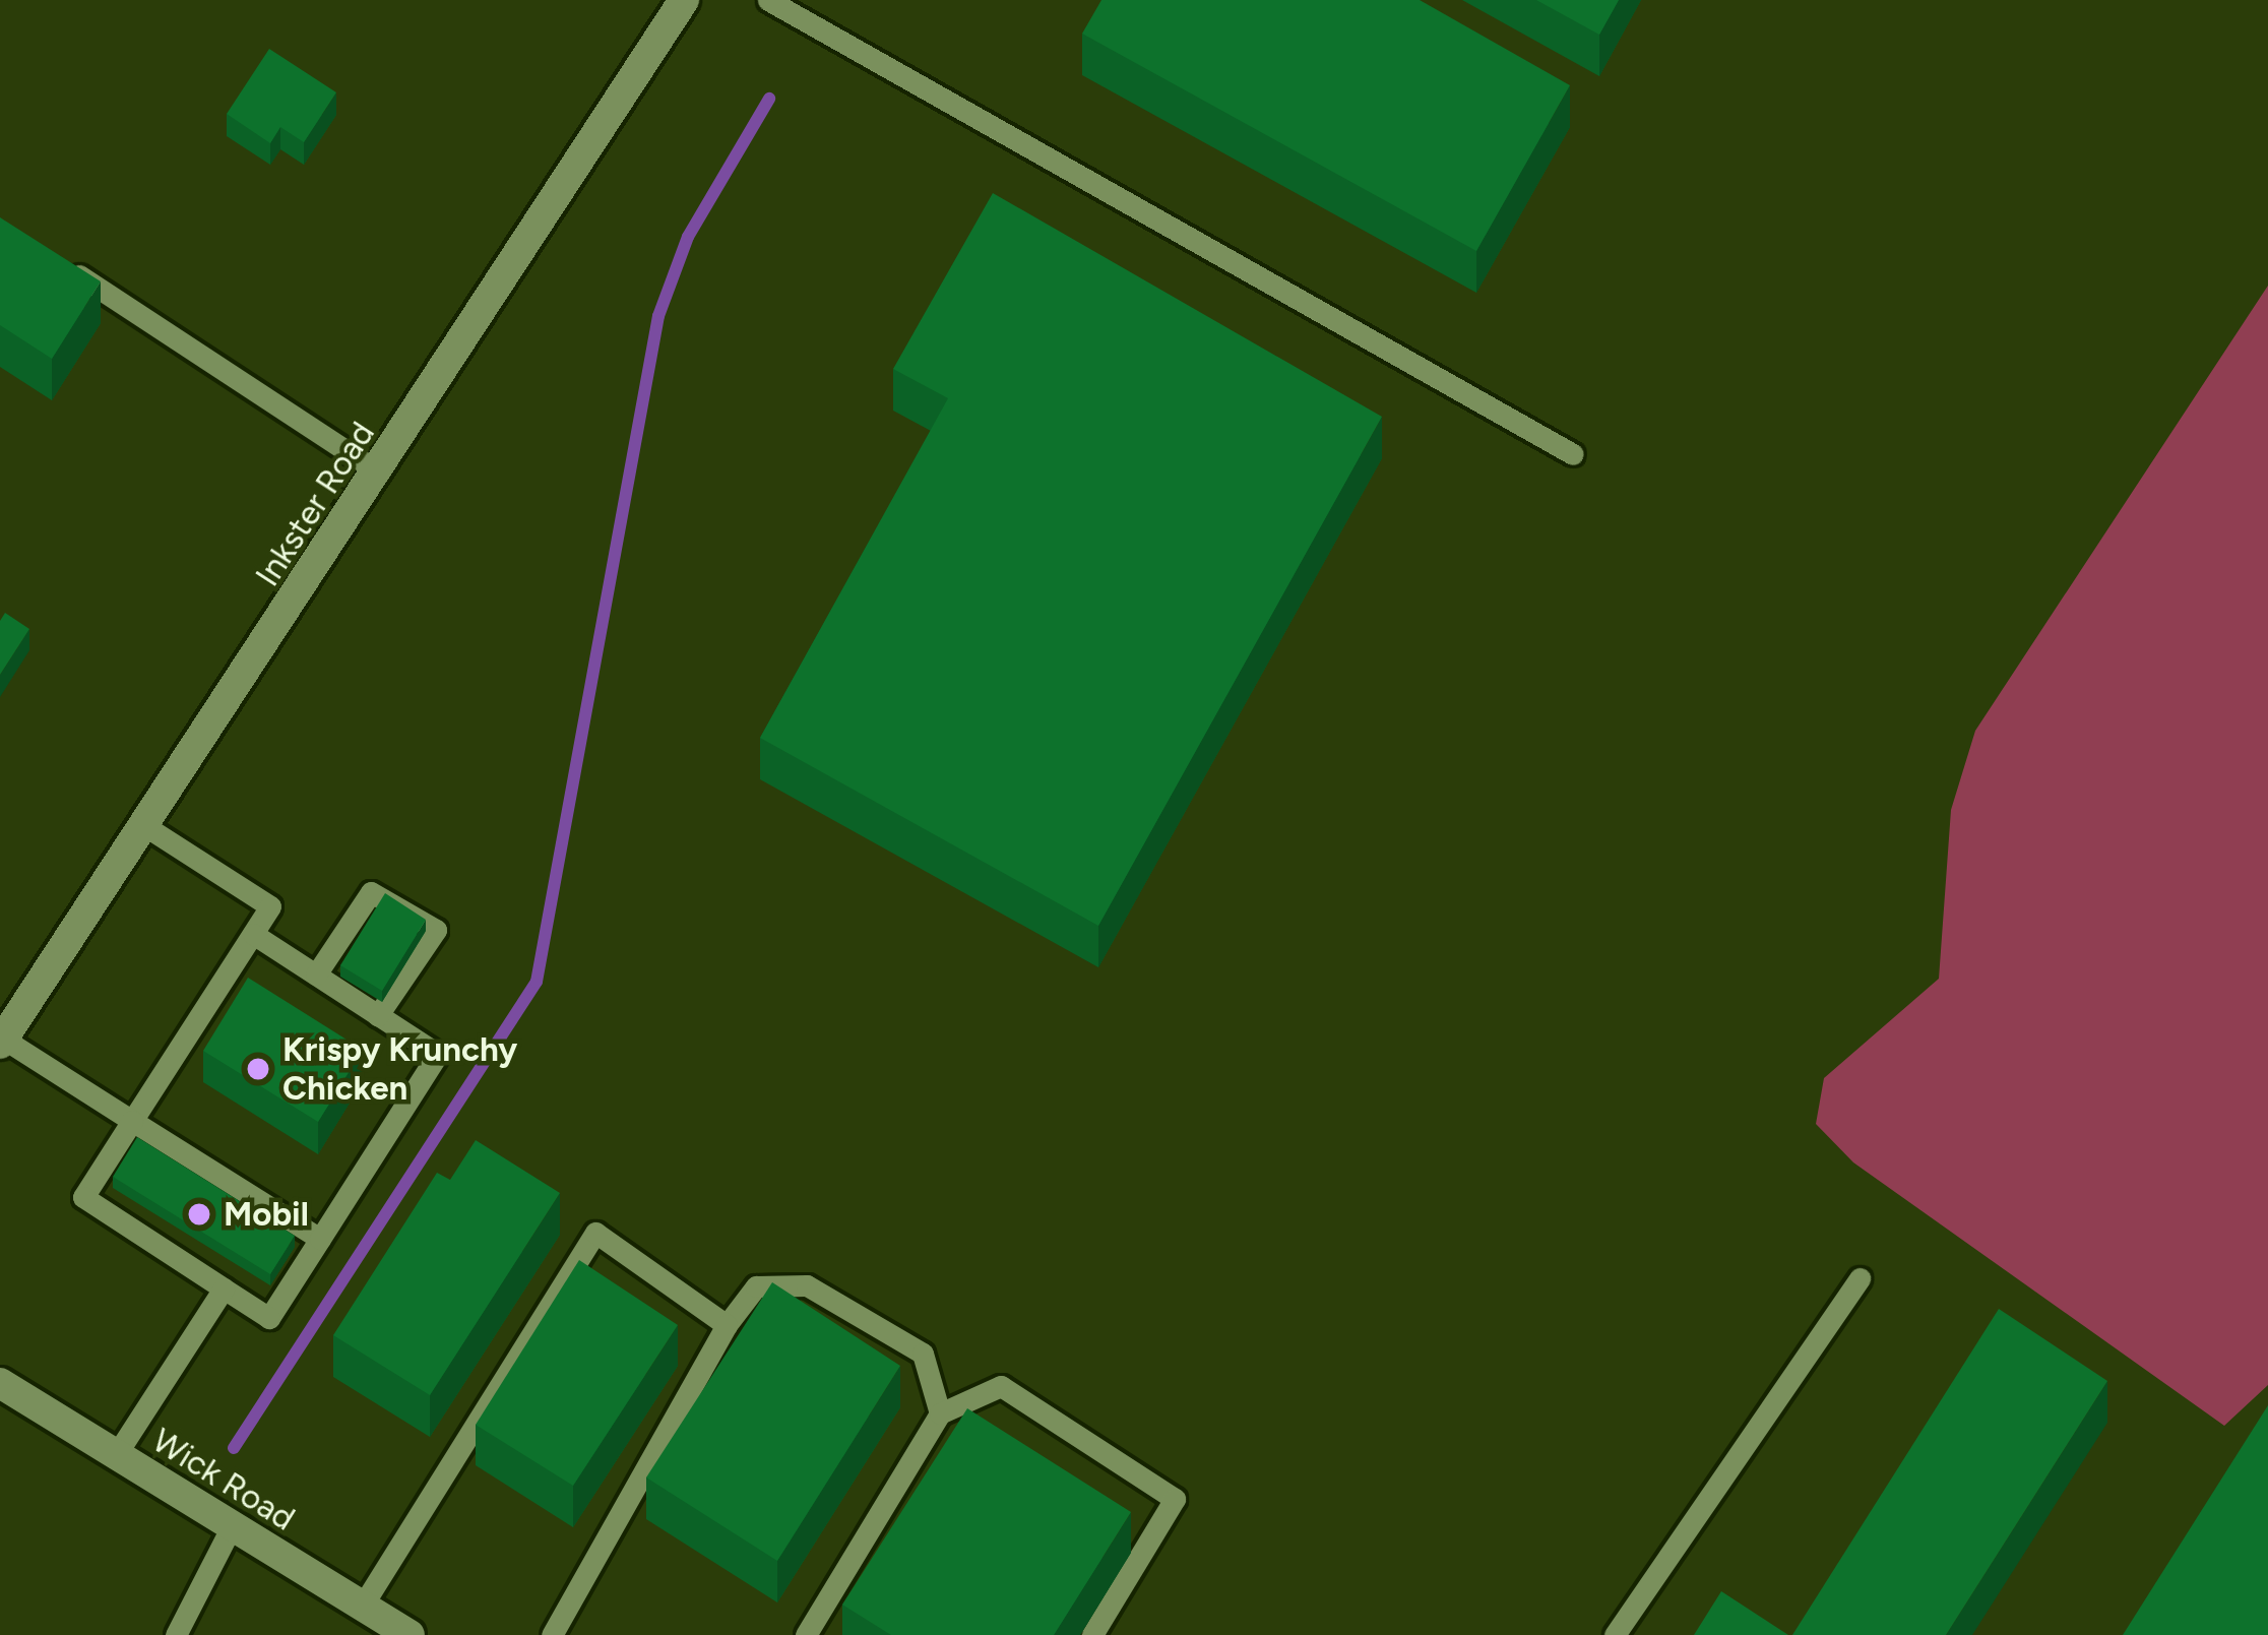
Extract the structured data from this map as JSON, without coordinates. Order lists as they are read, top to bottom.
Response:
{
  "streets": {
    "street": ["Inkster Road", "Wick Road"]
  },
  "places": ["Krispy Krunchy Chicken", "Mobil"]
}
